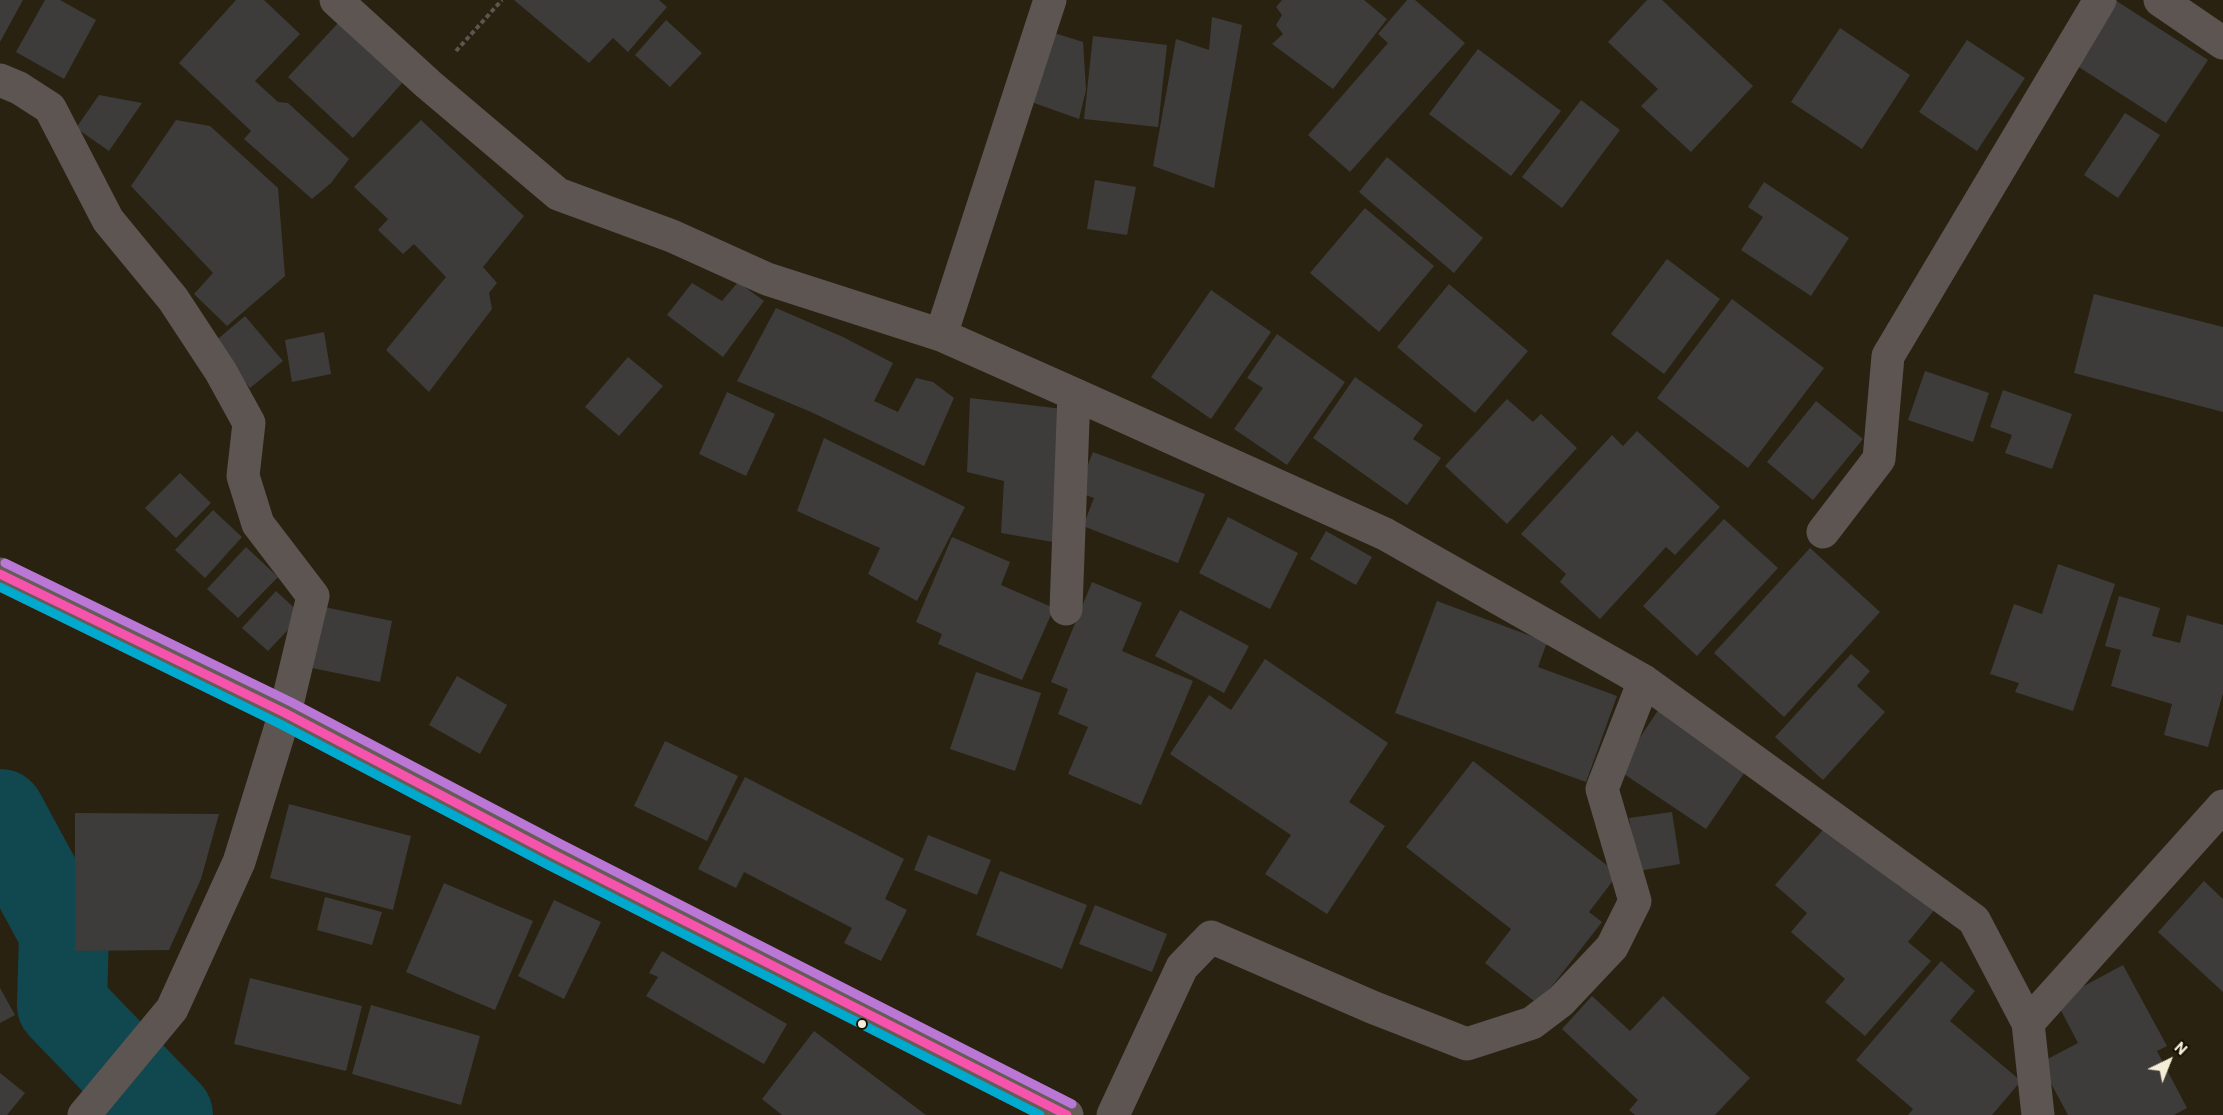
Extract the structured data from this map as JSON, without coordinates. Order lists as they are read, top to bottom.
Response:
{
  "north": "top right"
}
